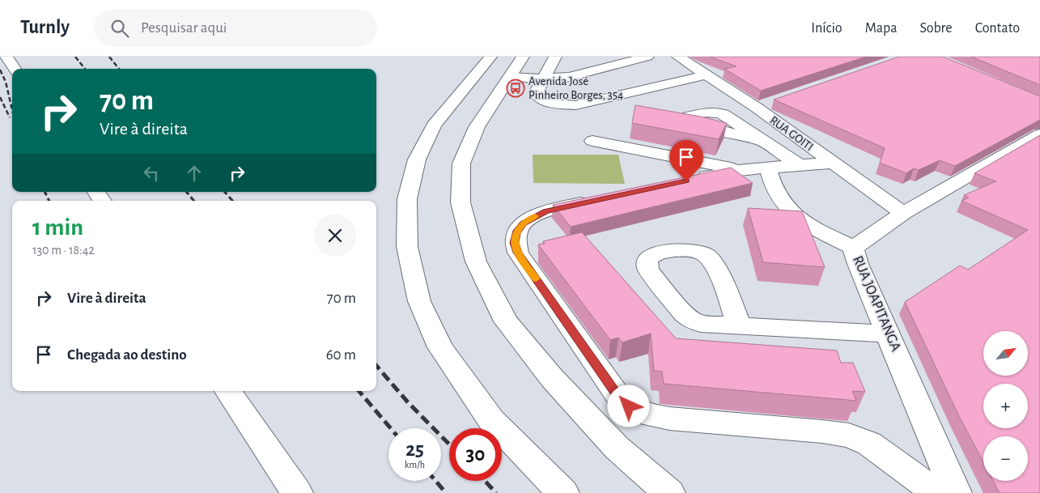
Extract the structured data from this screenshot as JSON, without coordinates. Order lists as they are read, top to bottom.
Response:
{
  "streets": {
    "street": ["RUA GOITI", "RUA JOAPITANGA"]
  },
  "crossings": [
    ["RUA GOITI", "RUA JOAPITANGA"]
  ],
  "places": {
    "bus stop": ["Avenida José Pinheiro Borges, 354"]
  },
  "north": "top right",
  "page": {
    "header": "Turnly",
    "search": "Pesquisar aqui",
    "nav": [
      "Início",
      "Mapa",
      "Sobre",
      "Contato"
    ],
    "turn": ["70 m", "Vire à direita"],
    "heading": ["1 min", "130 m · 18:42"],
    "list": [
      {
        "name": "Vire à direita",
        "value": "70 m"
      },
      {
        "name": "Chegada ao destino",
        "value": "60 m"
      }
    ],
    "map_buttons": ["+", "−"],
    "speed": "25 km/h",
    "limit": "30"
  }
}
